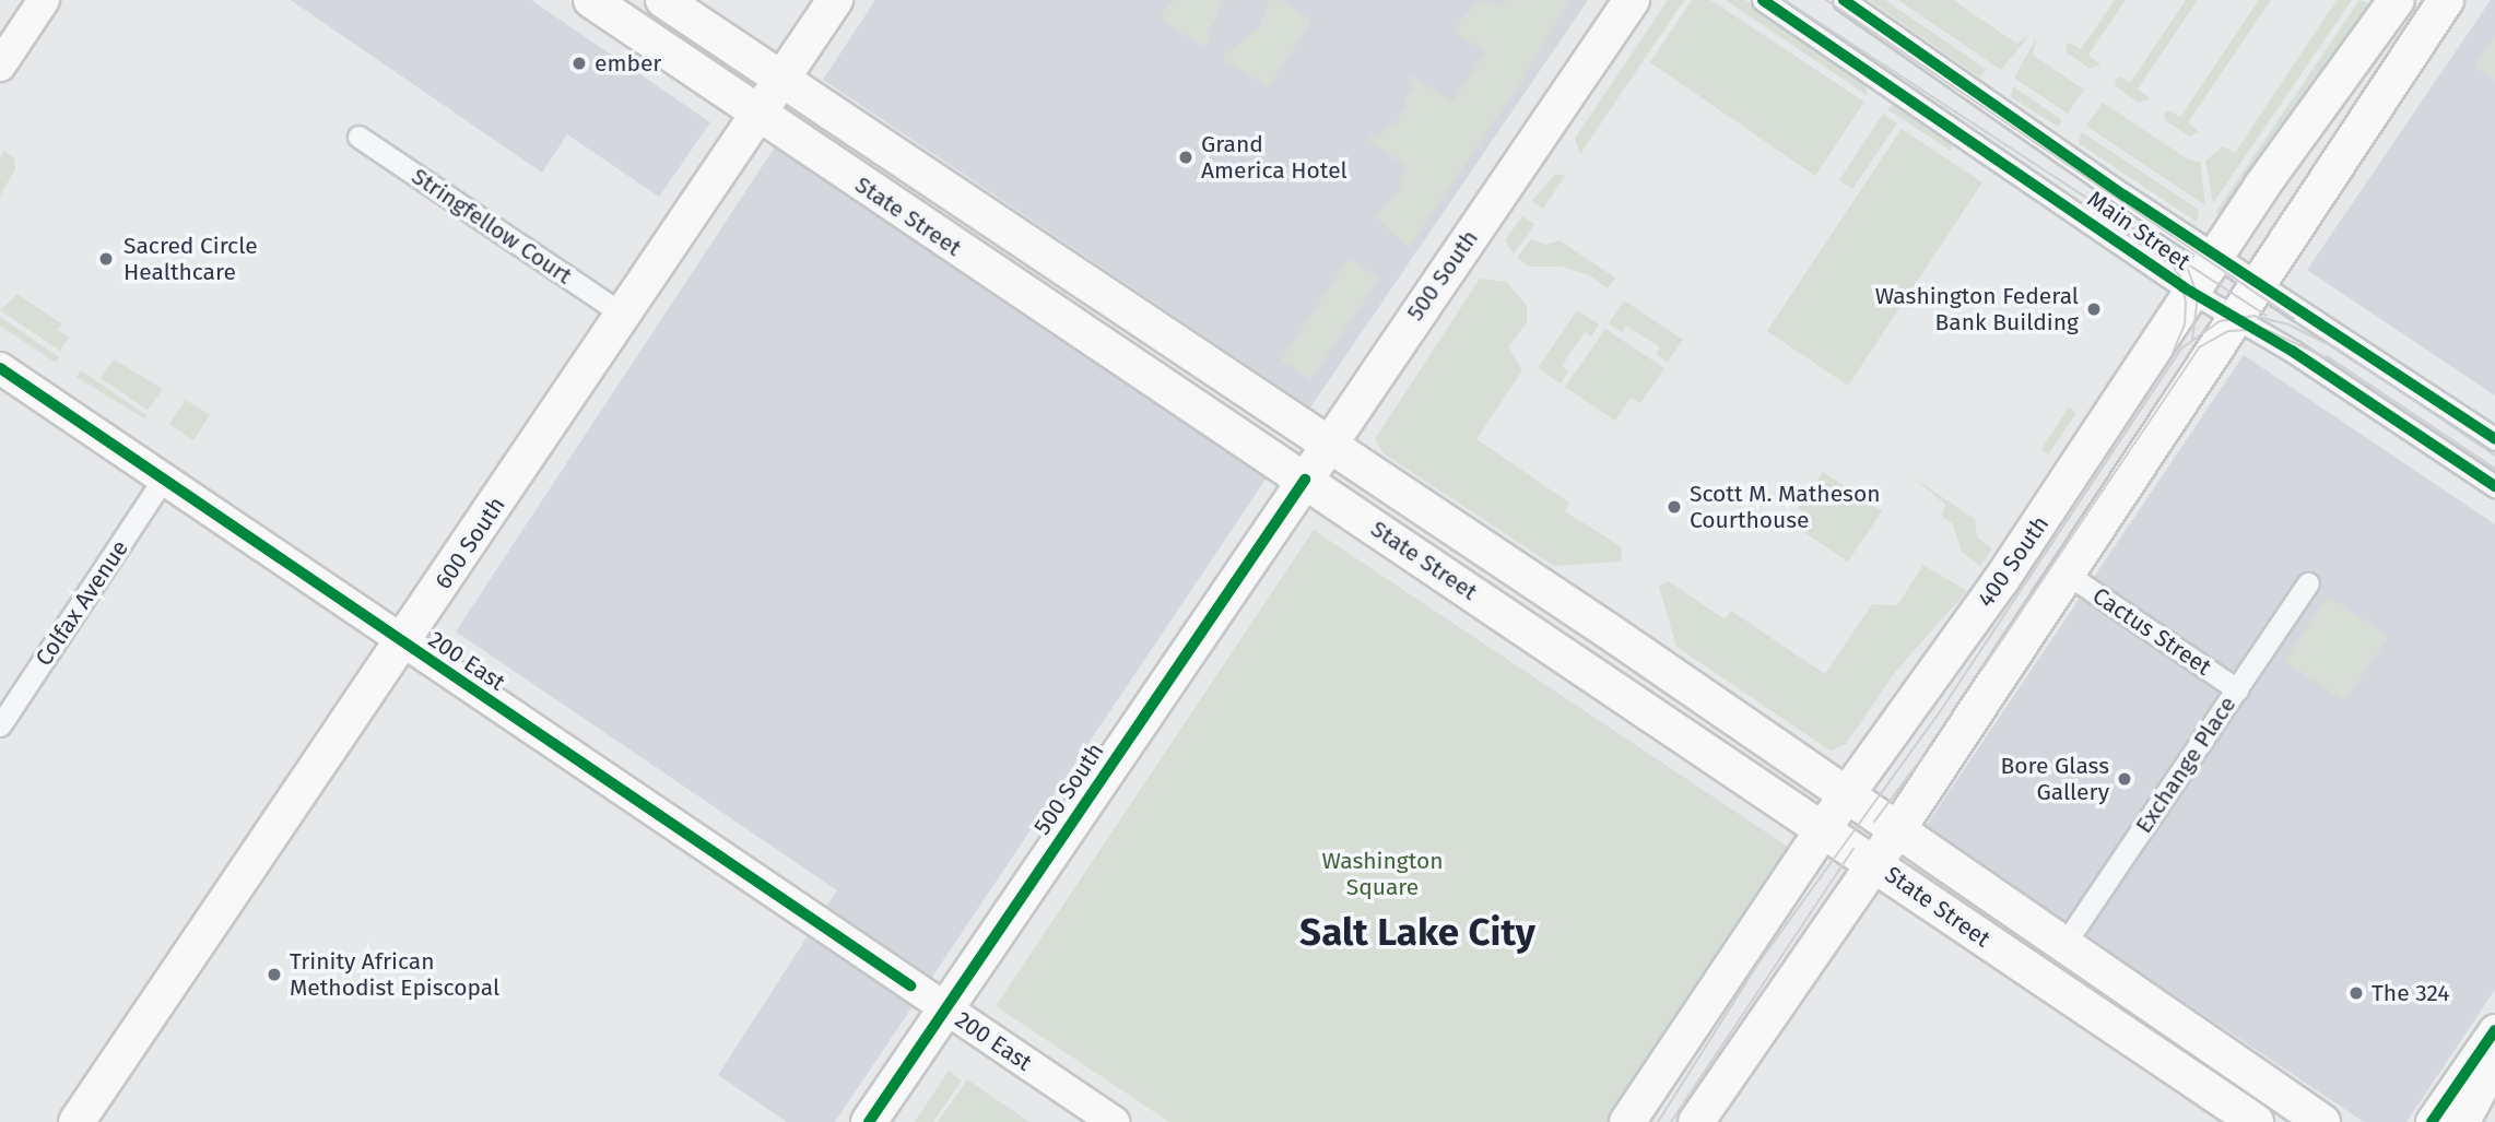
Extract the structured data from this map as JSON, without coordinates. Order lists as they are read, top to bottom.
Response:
{
  "streets": {
    "main road": [
      "State Street",
      "500 South",
      "600 South",
      "400 South"
    ],
    "street": [
      "Stringfellow Court",
      "Main Street",
      "Colfax Avenue",
      "Cactus Street",
      "200 East",
      "Exchange Place"
    ]
  },
  "crossings": [
    ["State Street", "500 South"],
    ["State Street", "600 South"],
    ["State Street", "400 South"],
    ["State Street", "Exchange Place"],
    ["Stringfellow Court", "600 South"],
    ["Main Street", "400 South"],
    ["500 South", "200 East"],
    ["600 South", "200 East"],
    ["Colfax Avenue", "200 East"],
    ["Cactus Street", "Exchange Place"]
  ],
  "districts": ["Salt Lake City"],
  "parks": ["Washington Square"],
  "places": [
    "ember",
    "Grand America Hotel",
    "Sacred Circle Healthcare",
    "Washington Federal Bank Building",
    "Scott M. Matheson Courthouse",
    "Bore Glass Gallery",
    "Trinity African Methodist Episcopal",
    "The 324"
  ]
}
